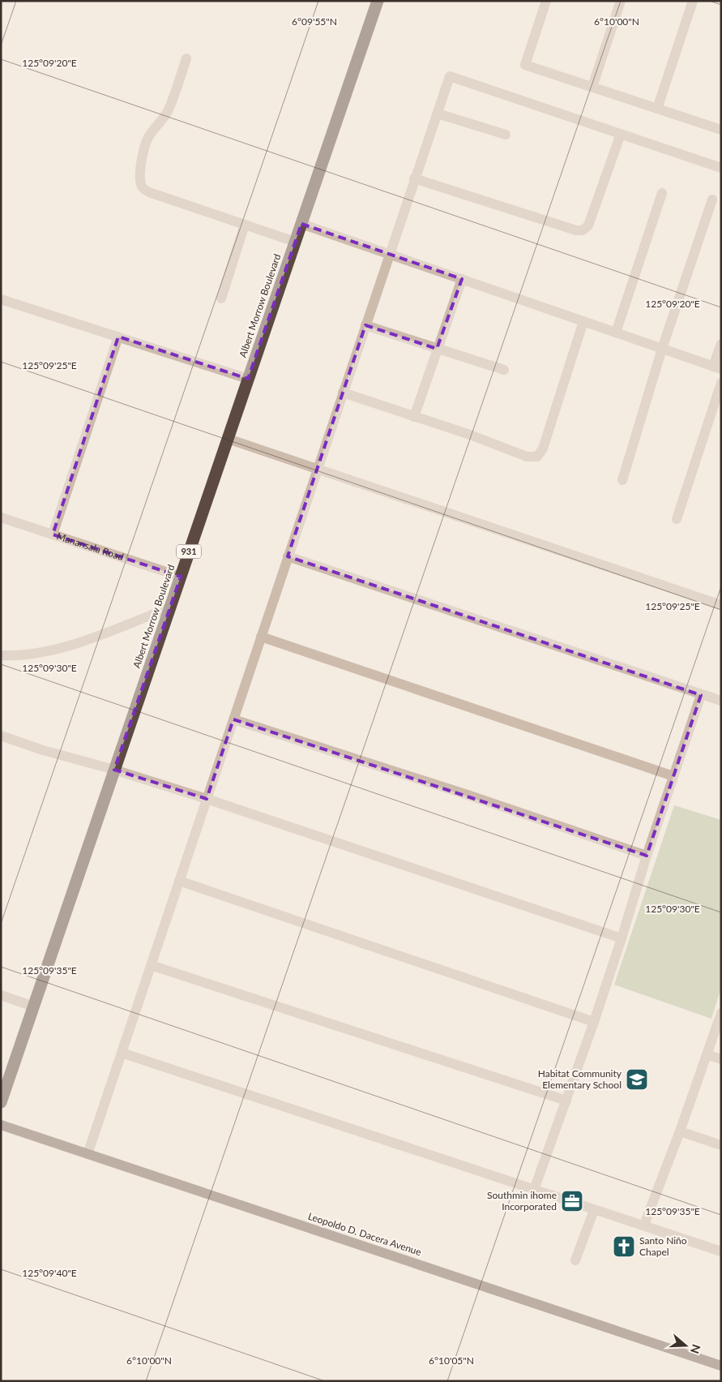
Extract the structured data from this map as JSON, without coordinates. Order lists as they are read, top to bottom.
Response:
{
  "streets": {
    "highway": ["Albert Morrow Boulevard", "931"],
    "main road": ["Leopoldo D. Dacera Avenue"],
    "street": ["Manansala Road"]
  },
  "crossings": [
    ["Albert Morrow Boulevard", "Manansala Road"]
  ],
  "places": {
    "school or university": ["Habitat Community Elementary School"],
    "office": ["Southmin ihome Incorporated"],
    "church": ["Santo Niño Chapel"]
  },
  "north": "right",
  "coordinates": [
    "6°09'55\"N",
    "6°10'00\"N",
    "125°09'20\"E",
    "125°09'25\"E",
    "125°09'30\"E",
    "125°09'35\"E",
    "125°09'40\"E",
    "6°10'05\"N"
  ]
}
